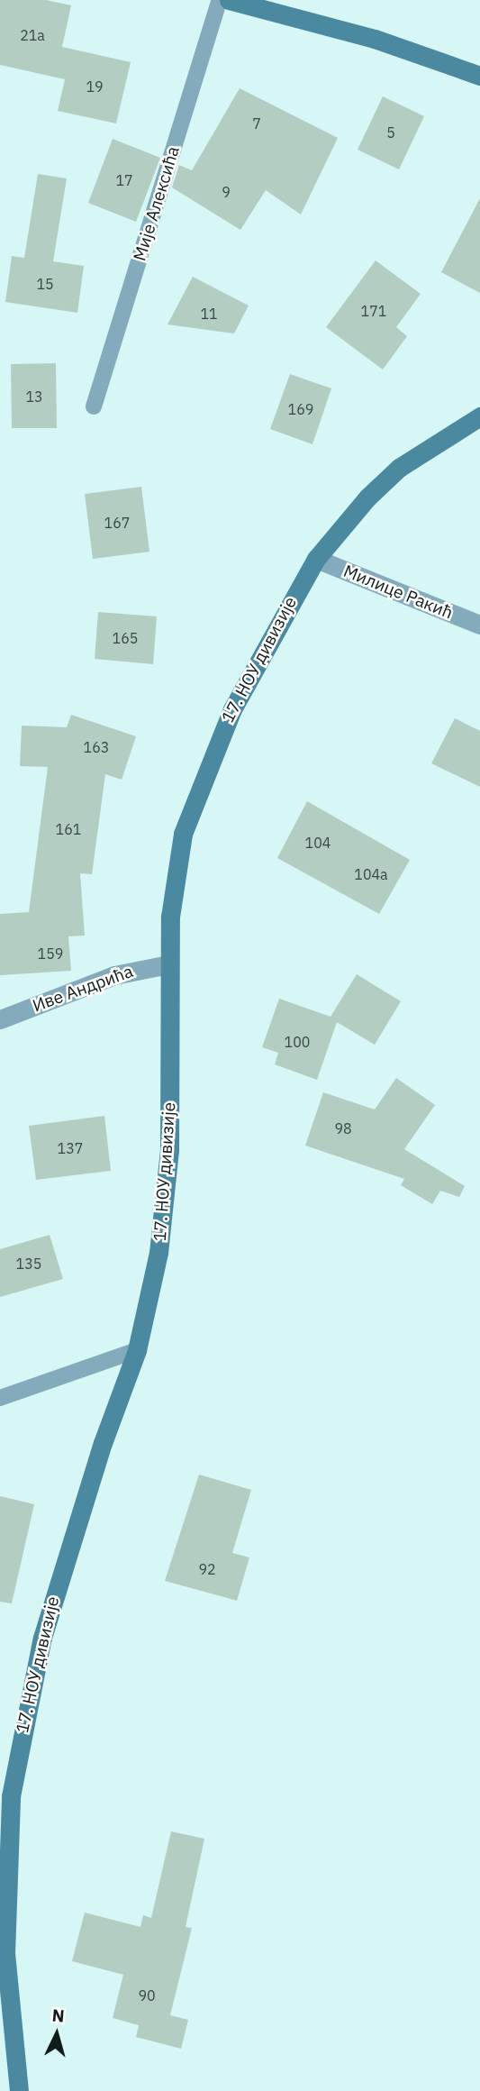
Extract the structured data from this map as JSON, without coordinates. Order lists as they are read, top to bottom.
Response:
{
  "streets": {
    "street": ["Милице Ракић", "17. НОУ дивизије", "Иве Андрића"],
    "lane": ["Мије Алексића"]
  },
  "crossings": [
    ["Милице Ракић", "17. НОУ дивизије"],
    ["17. НОУ дивизије", "Иве Андрића"]
  ],
  "house_numbers": [
    "21a",
    "19",
    "7",
    "5",
    "17",
    "9",
    "15",
    "171",
    "11",
    "13",
    "169",
    "167",
    "165",
    "163",
    "161",
    "104",
    "104a",
    "159",
    "100",
    "98",
    "137",
    "135",
    "92",
    "90"
  ],
  "north": "top"
}
